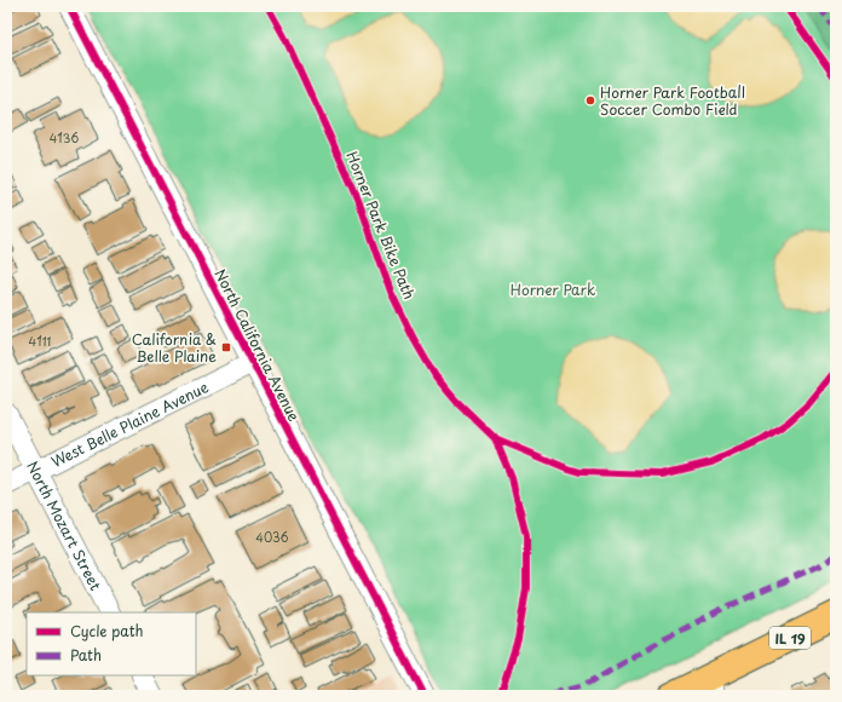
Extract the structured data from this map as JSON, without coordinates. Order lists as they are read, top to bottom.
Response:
{
  "streets": {
    "main road": ["IL 19"],
    "street": ["North California Avenue", "West Belle Plaine Avenue", "North Mozart Street"],
    "cycle path": ["Horner Park Bike Path"]
  },
  "crossings": [
    ["North California Avenue", "West Belle Plaine Avenue"],
    ["West Belle Plaine Avenue", "North Mozart Street"]
  ],
  "parks": ["Horner Park"],
  "places": {
    "other": ["Horner Park Football Soccer Combo Field"],
    "transit": ["California & Belle Plaine"]
  },
  "house_numbers": ["4136", "4111", "4036"],
  "legend": ["Cycle path", "Path"]
}
